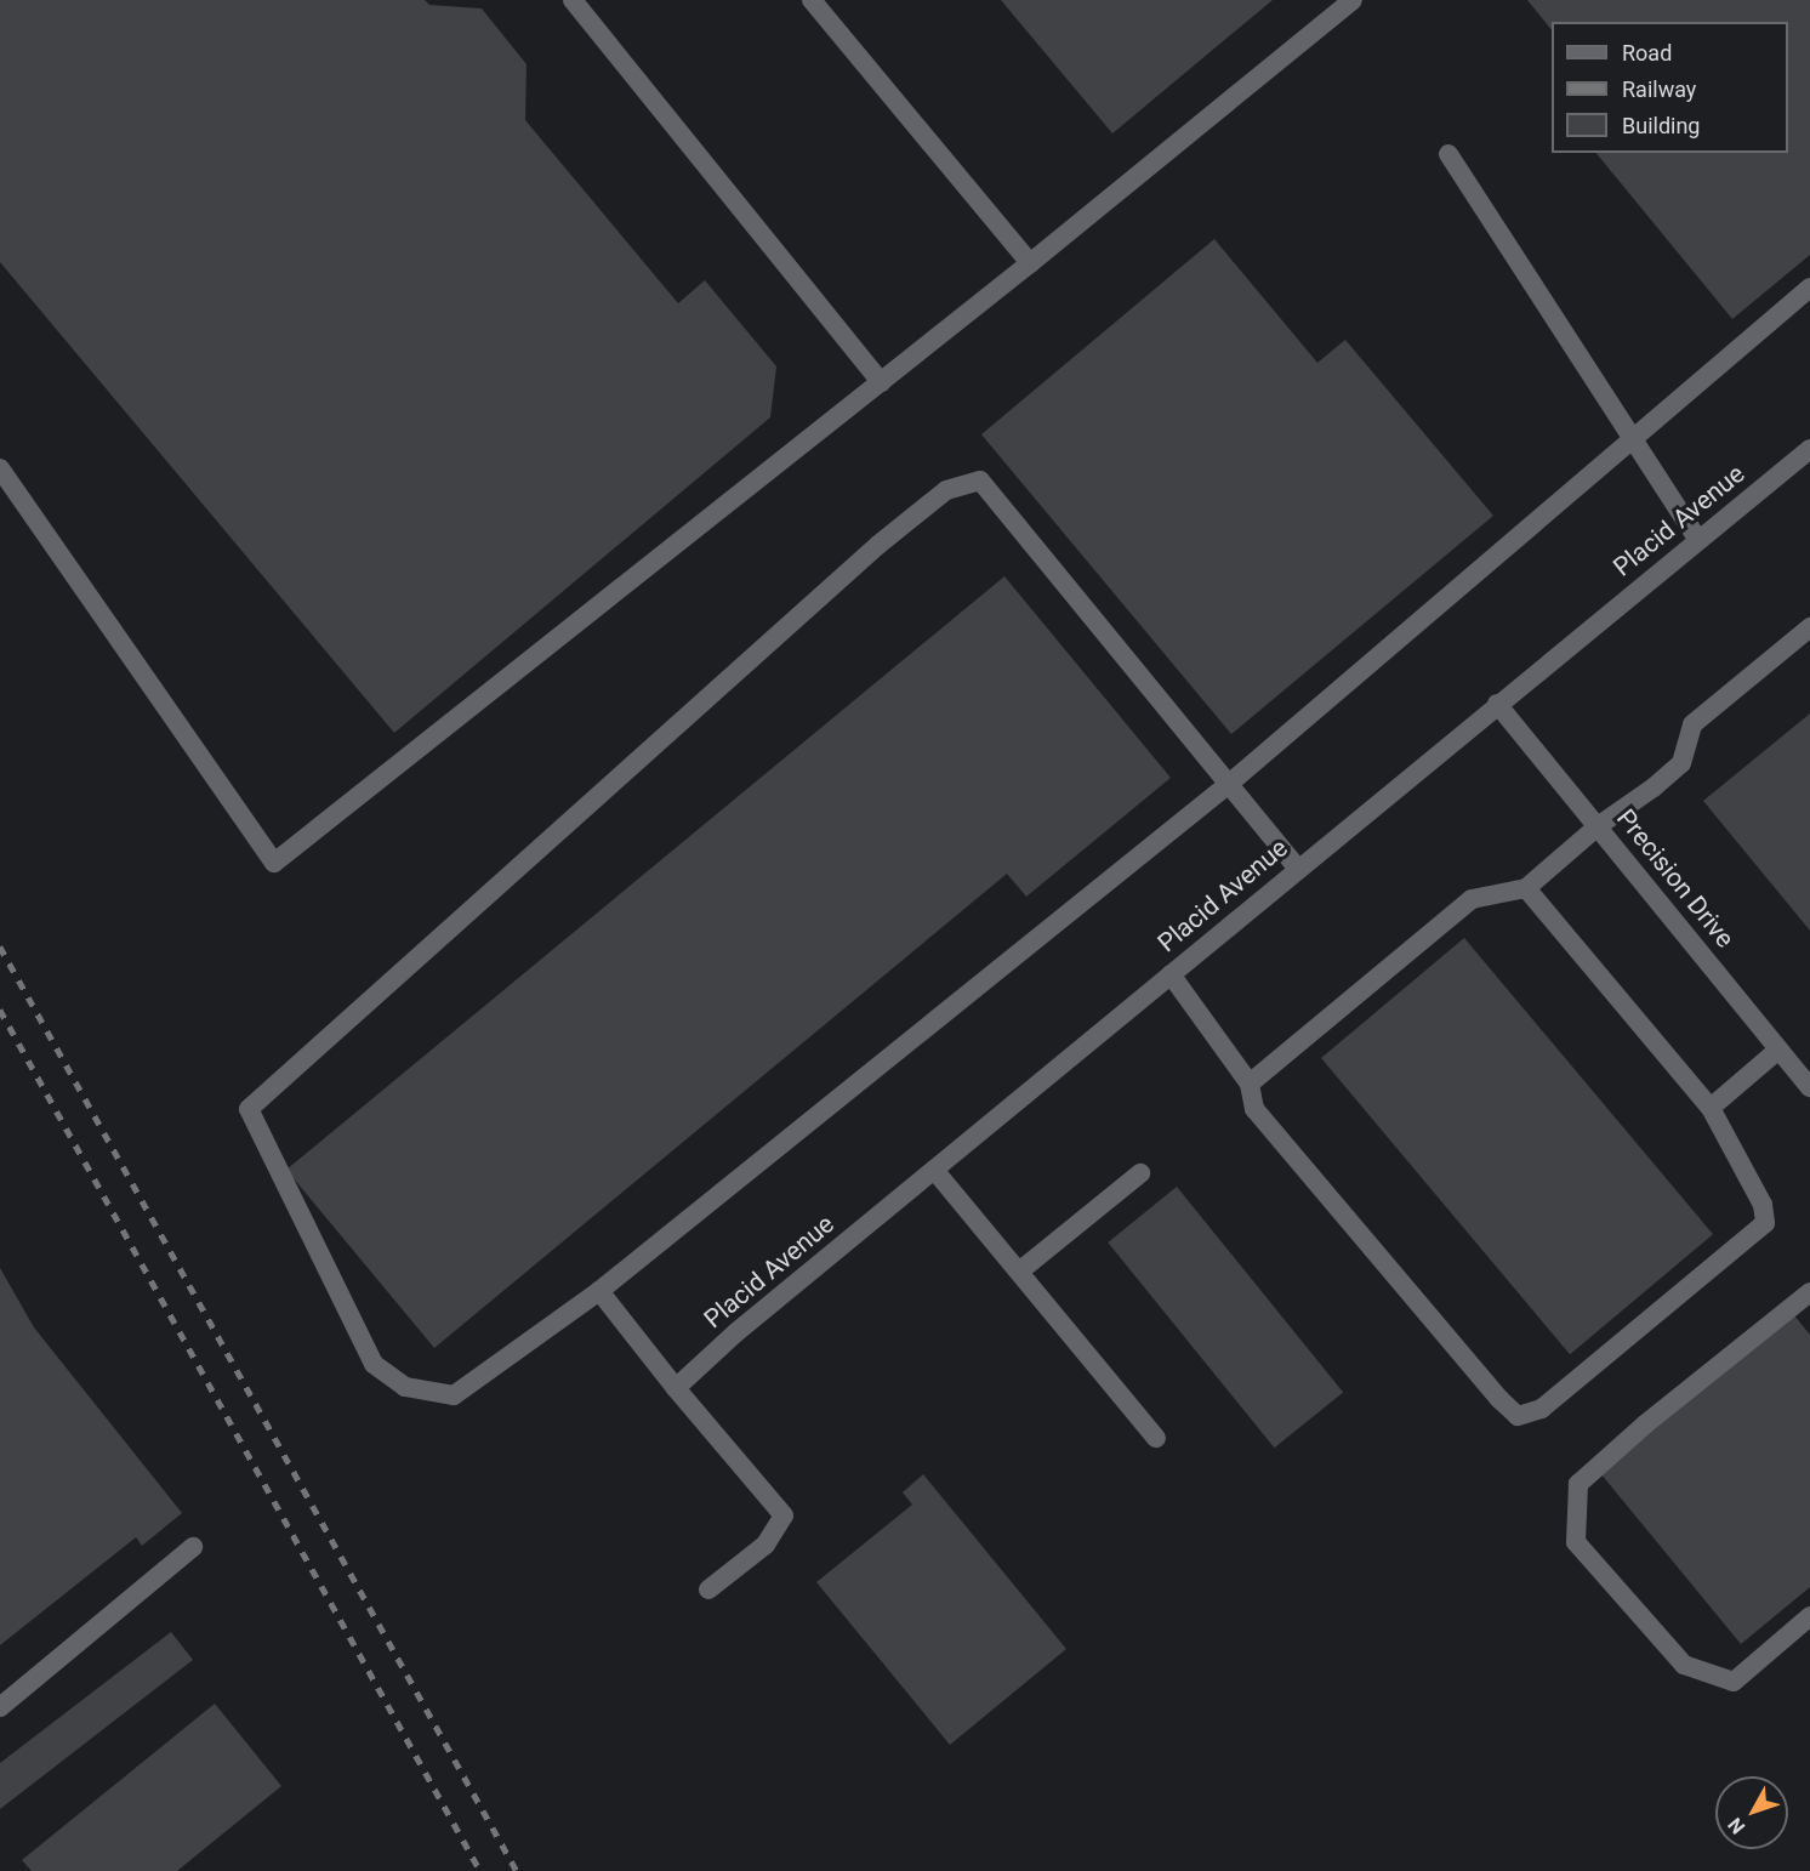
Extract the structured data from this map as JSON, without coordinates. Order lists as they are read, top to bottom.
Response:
{
  "streets": {
    "street": ["Placid Avenue", "Precision Drive"]
  },
  "crossings": [
    ["Placid Avenue", "Precision Drive"]
  ],
  "legend": ["Road", "Railway", "Building"],
  "north": "bottom left"
}
